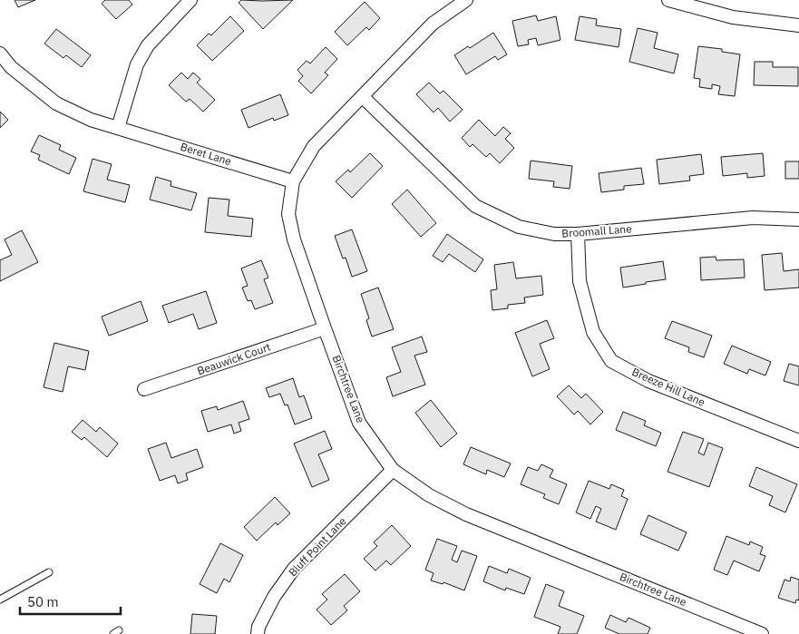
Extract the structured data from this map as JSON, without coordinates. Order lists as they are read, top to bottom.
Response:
{
  "streets": {
    "street": [
      "Beret Lane",
      "Broomall Lane",
      "Beauwick Court",
      "Breeze Hill Lane",
      "Birchtree Lane",
      "Bluff Point Lane"
    ]
  },
  "crossings": [
    ["Beret Lane", "Birchtree Lane"],
    ["Broomall Lane", "Breeze Hill Lane"],
    ["Broomall Lane", "Birchtree Lane"],
    ["Beauwick Court", "Birchtree Lane"],
    ["Birchtree Lane", "Bluff Point Lane"]
  ],
  "scale_bar": "50 m"
}
